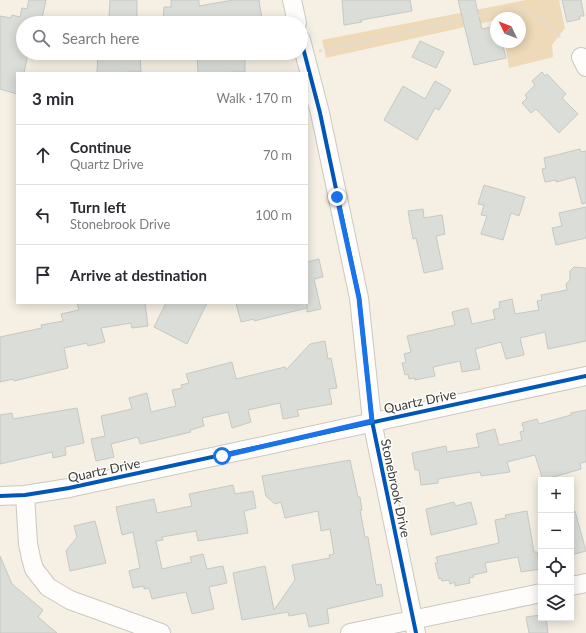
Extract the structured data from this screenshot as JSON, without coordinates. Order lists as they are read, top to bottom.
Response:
{
  "streets": {
    "street": ["Quartz Drive", "Stonebrook Drive"]
  },
  "crossings": [
    ["Quartz Drive", "Stonebrook Drive"]
  ],
  "north": "top left",
  "page": {
    "search": "Search here",
    "heading": ["3 min", "Walk · 170 m"],
    "list": [
      ["Continue", "Quartz Drive", "70 m"],
      ["Turn left", "Stonebrook Drive", "100 m"],
      "Arrive at destination"
    ],
    "map_buttons": ["+", "−"]
  }
}
